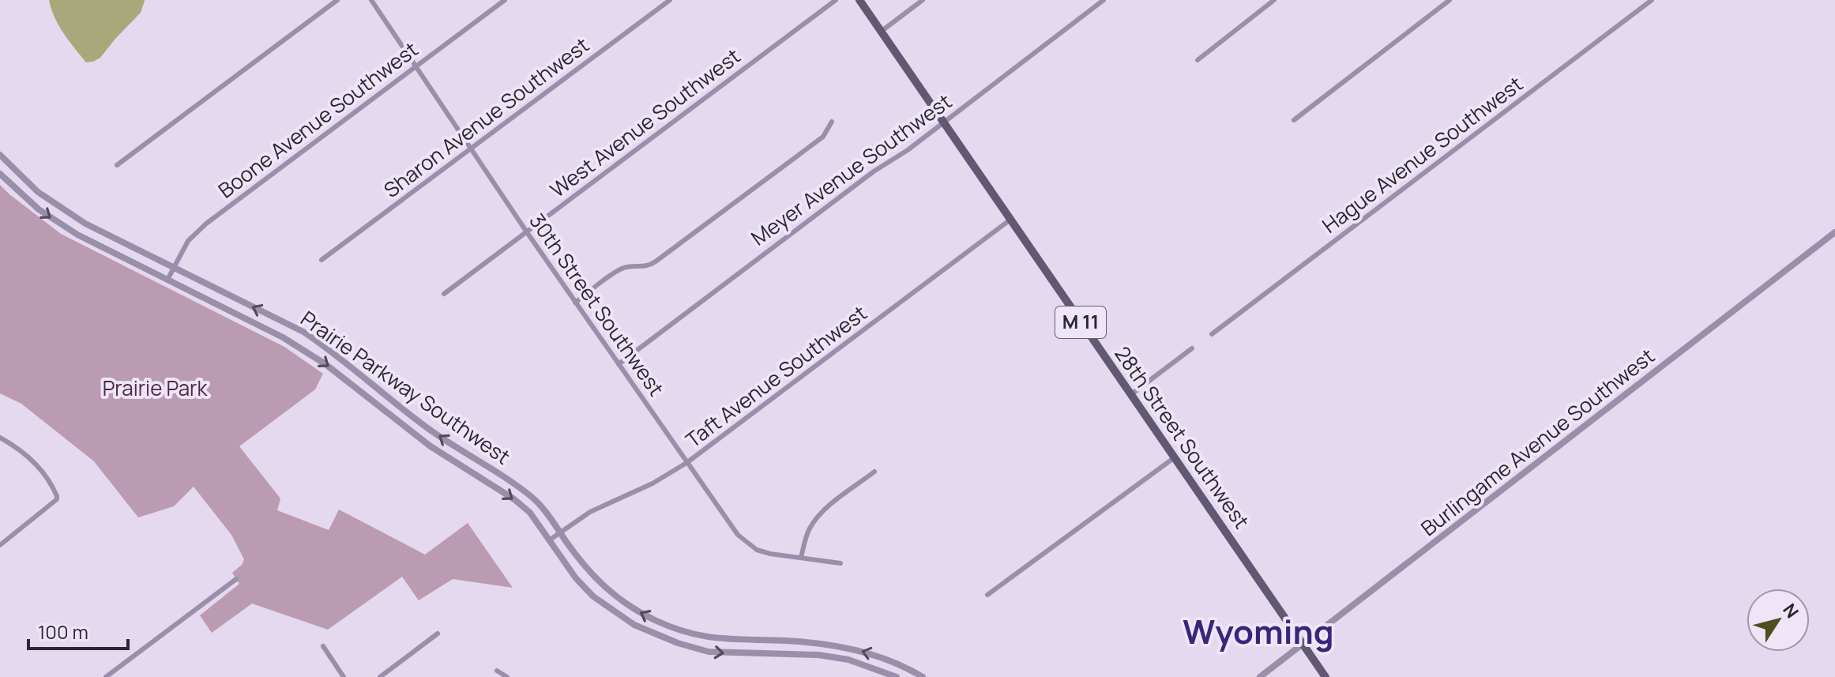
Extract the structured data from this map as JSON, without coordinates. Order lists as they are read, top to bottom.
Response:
{
  "streets": {
    "main road": ["M 11", "28th Street Southwest"],
    "street": [
      "Sharon Avenue Southwest",
      "Boone Avenue Southwest",
      "West Avenue Southwest",
      "Hague Avenue Southwest",
      "Meyer Avenue Southwest",
      "30th Street Southwest",
      "Taft Avenue Southwest",
      "Prairie Parkway Southwest",
      "Burlingame Avenue Southwest"
    ]
  },
  "crossings": [
    ["Sharon Avenue Southwest", "30th Street Southwest"],
    ["Boone Avenue Southwest", "30th Street Southwest"],
    ["Boone Avenue Southwest", "Prairie Parkway Southwest"],
    ["West Avenue Southwest", "30th Street Southwest"],
    ["Meyer Avenue Southwest", "30th Street Southwest"],
    ["Meyer Avenue Southwest", "28th Street Southwest"],
    ["30th Street Southwest", "Taft Avenue Southwest"],
    ["Taft Avenue Southwest", "Prairie Parkway Southwest"],
    ["Taft Avenue Southwest", "28th Street Southwest"],
    ["28th Street Southwest", "Burlingame Avenue Southwest"]
  ],
  "districts": ["Wyoming"],
  "parks": ["Prairie Park"],
  "scale_bar": "100 m",
  "north": "top right"
}
